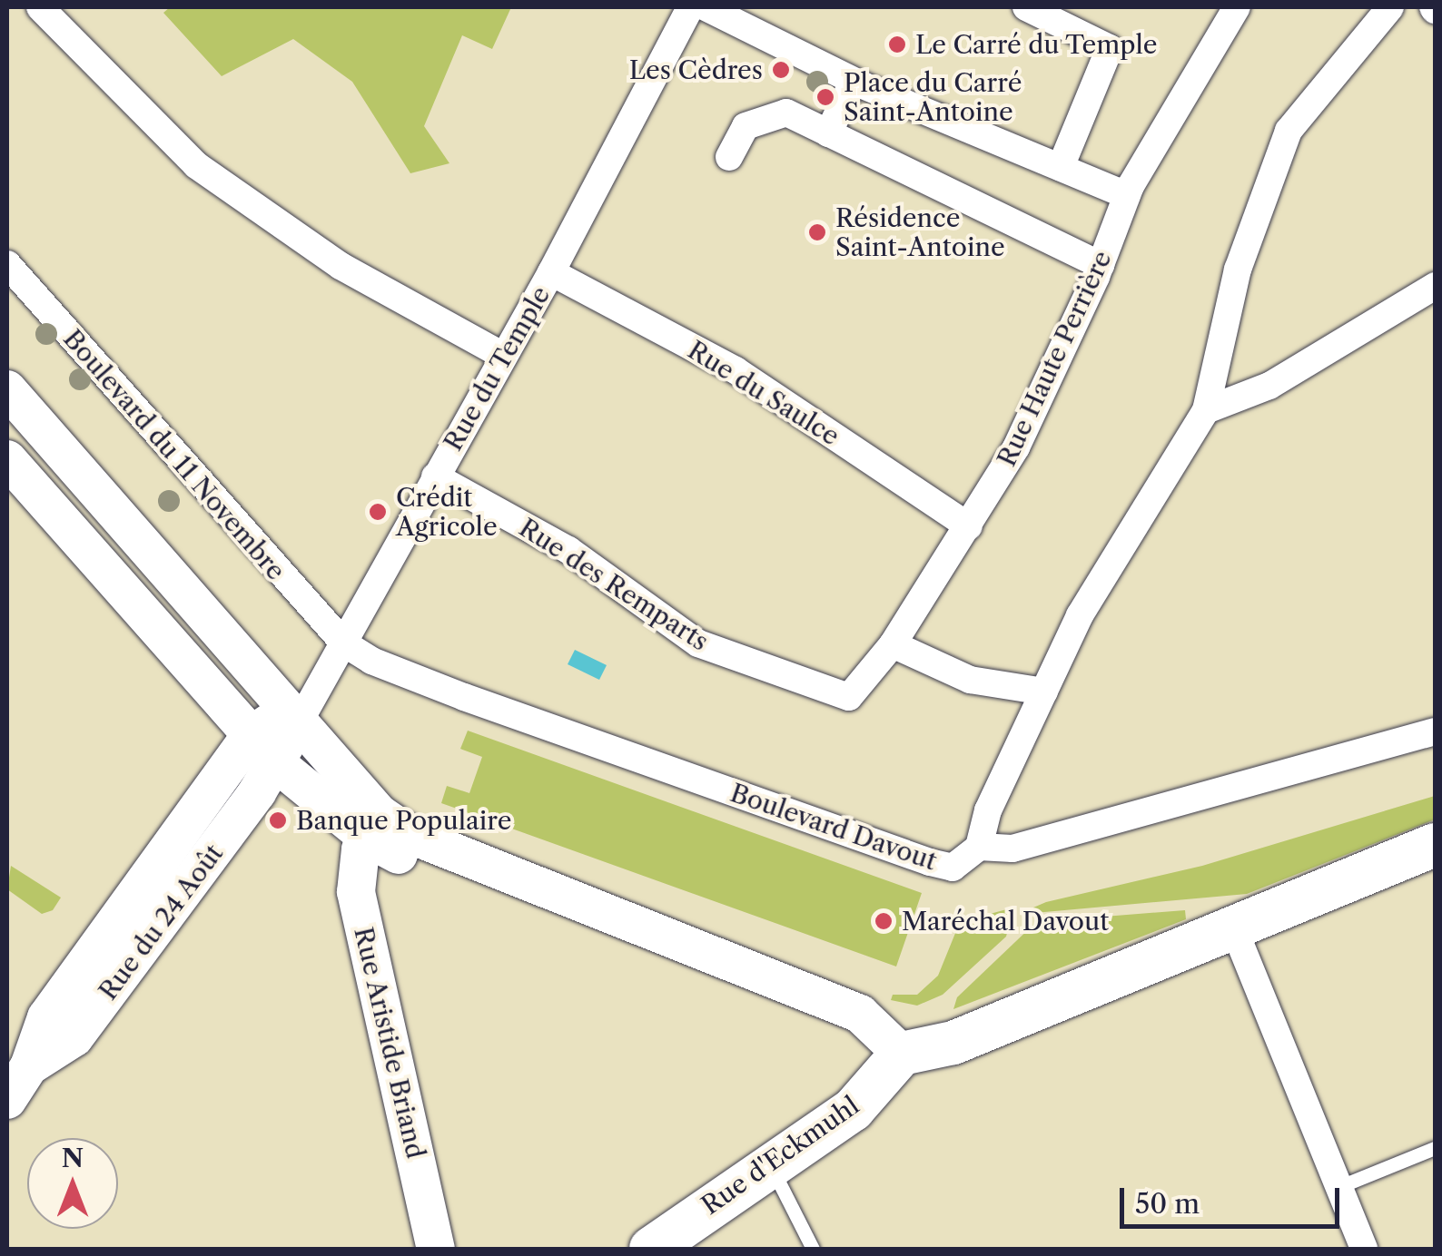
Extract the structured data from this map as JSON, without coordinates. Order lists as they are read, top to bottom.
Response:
{
  "streets": {
    "main road": ["Rue du 24 Août", "Rue Aristide Briand", "Rue d'Eckmuhl"],
    "street": [
      "Rue Haute Perrière",
      "Rue du Temple",
      "Rue du Saulce",
      "Boulevard du 11 Novembre",
      "Rue des Remparts",
      "Boulevard Davout"
    ]
  },
  "crossings": [
    ["Rue Haute Perrière", "Rue du Saulce"],
    ["Rue Haute Perrière", "Rue des Remparts"],
    ["Rue du Temple", "Rue du Saulce"],
    ["Rue du Temple", "Boulevard du 11 Novembre"],
    ["Rue du Temple", "Rue des Remparts"],
    ["Rue du Temple", "Boulevard Davout"],
    ["Rue du Temple", "Rue du 24 Août"],
    ["Boulevard du 11 Novembre", "Boulevard Davout"]
  ],
  "places": [
    "Le Carré du Temple",
    "Les Cèdres",
    "Place du Carré Saint-Antoine",
    "Résidence Saint-Antoine",
    "Crédit Agricole",
    "Banque Populaire",
    "Maréchal Davout"
  ],
  "scale_bar": "50 m",
  "north": "top"
}
